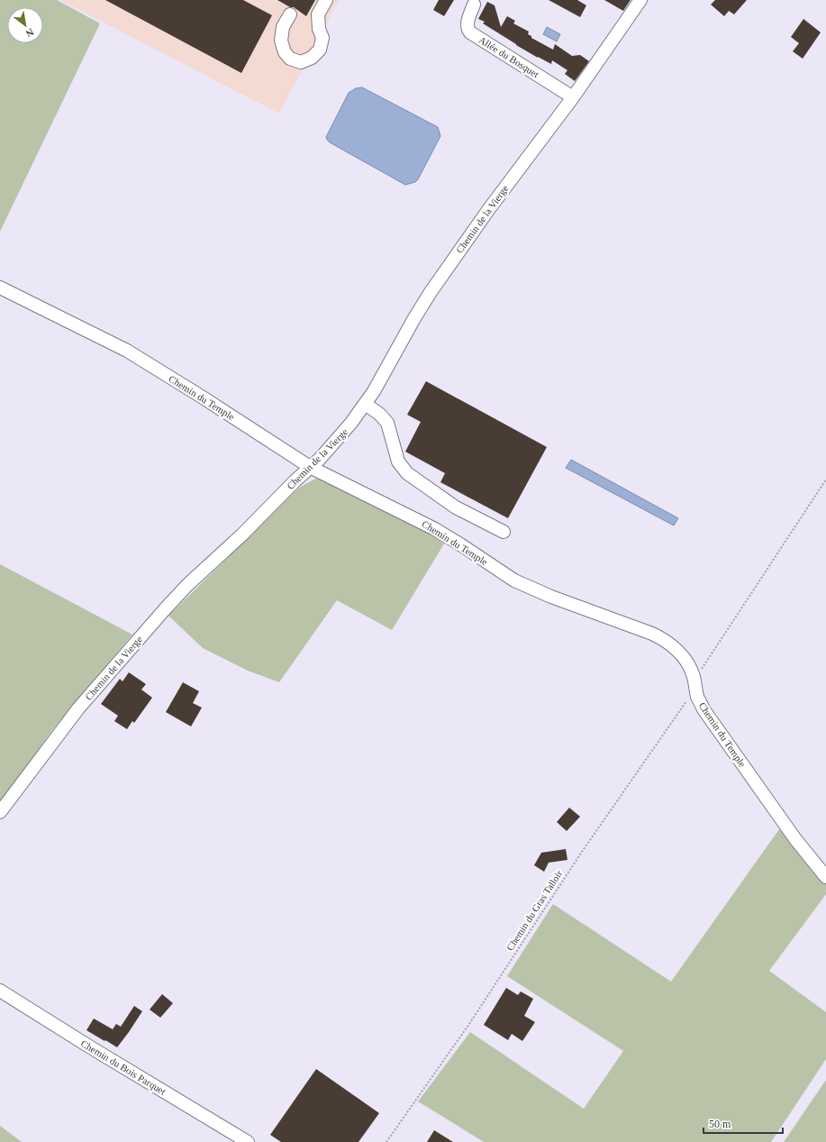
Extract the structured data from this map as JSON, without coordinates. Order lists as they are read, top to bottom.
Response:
{
  "streets": {
    "street": [
      "Allée du Bosquet",
      "Chemin de la Vierge",
      "Chemin du Temple",
      "Chemin du Bois Parquet"
    ],
    "path": ["Chemin du Gras Talloir"]
  },
  "crossings": [
    ["Allée du Bosquet", "Chemin de la Vierge"],
    ["Chemin de la Vierge", "Chemin du Temple"],
    ["Chemin du Temple", "Chemin du Gras Talloir"]
  ],
  "scale_bar": "50 m",
  "north": "bottom right"
}
